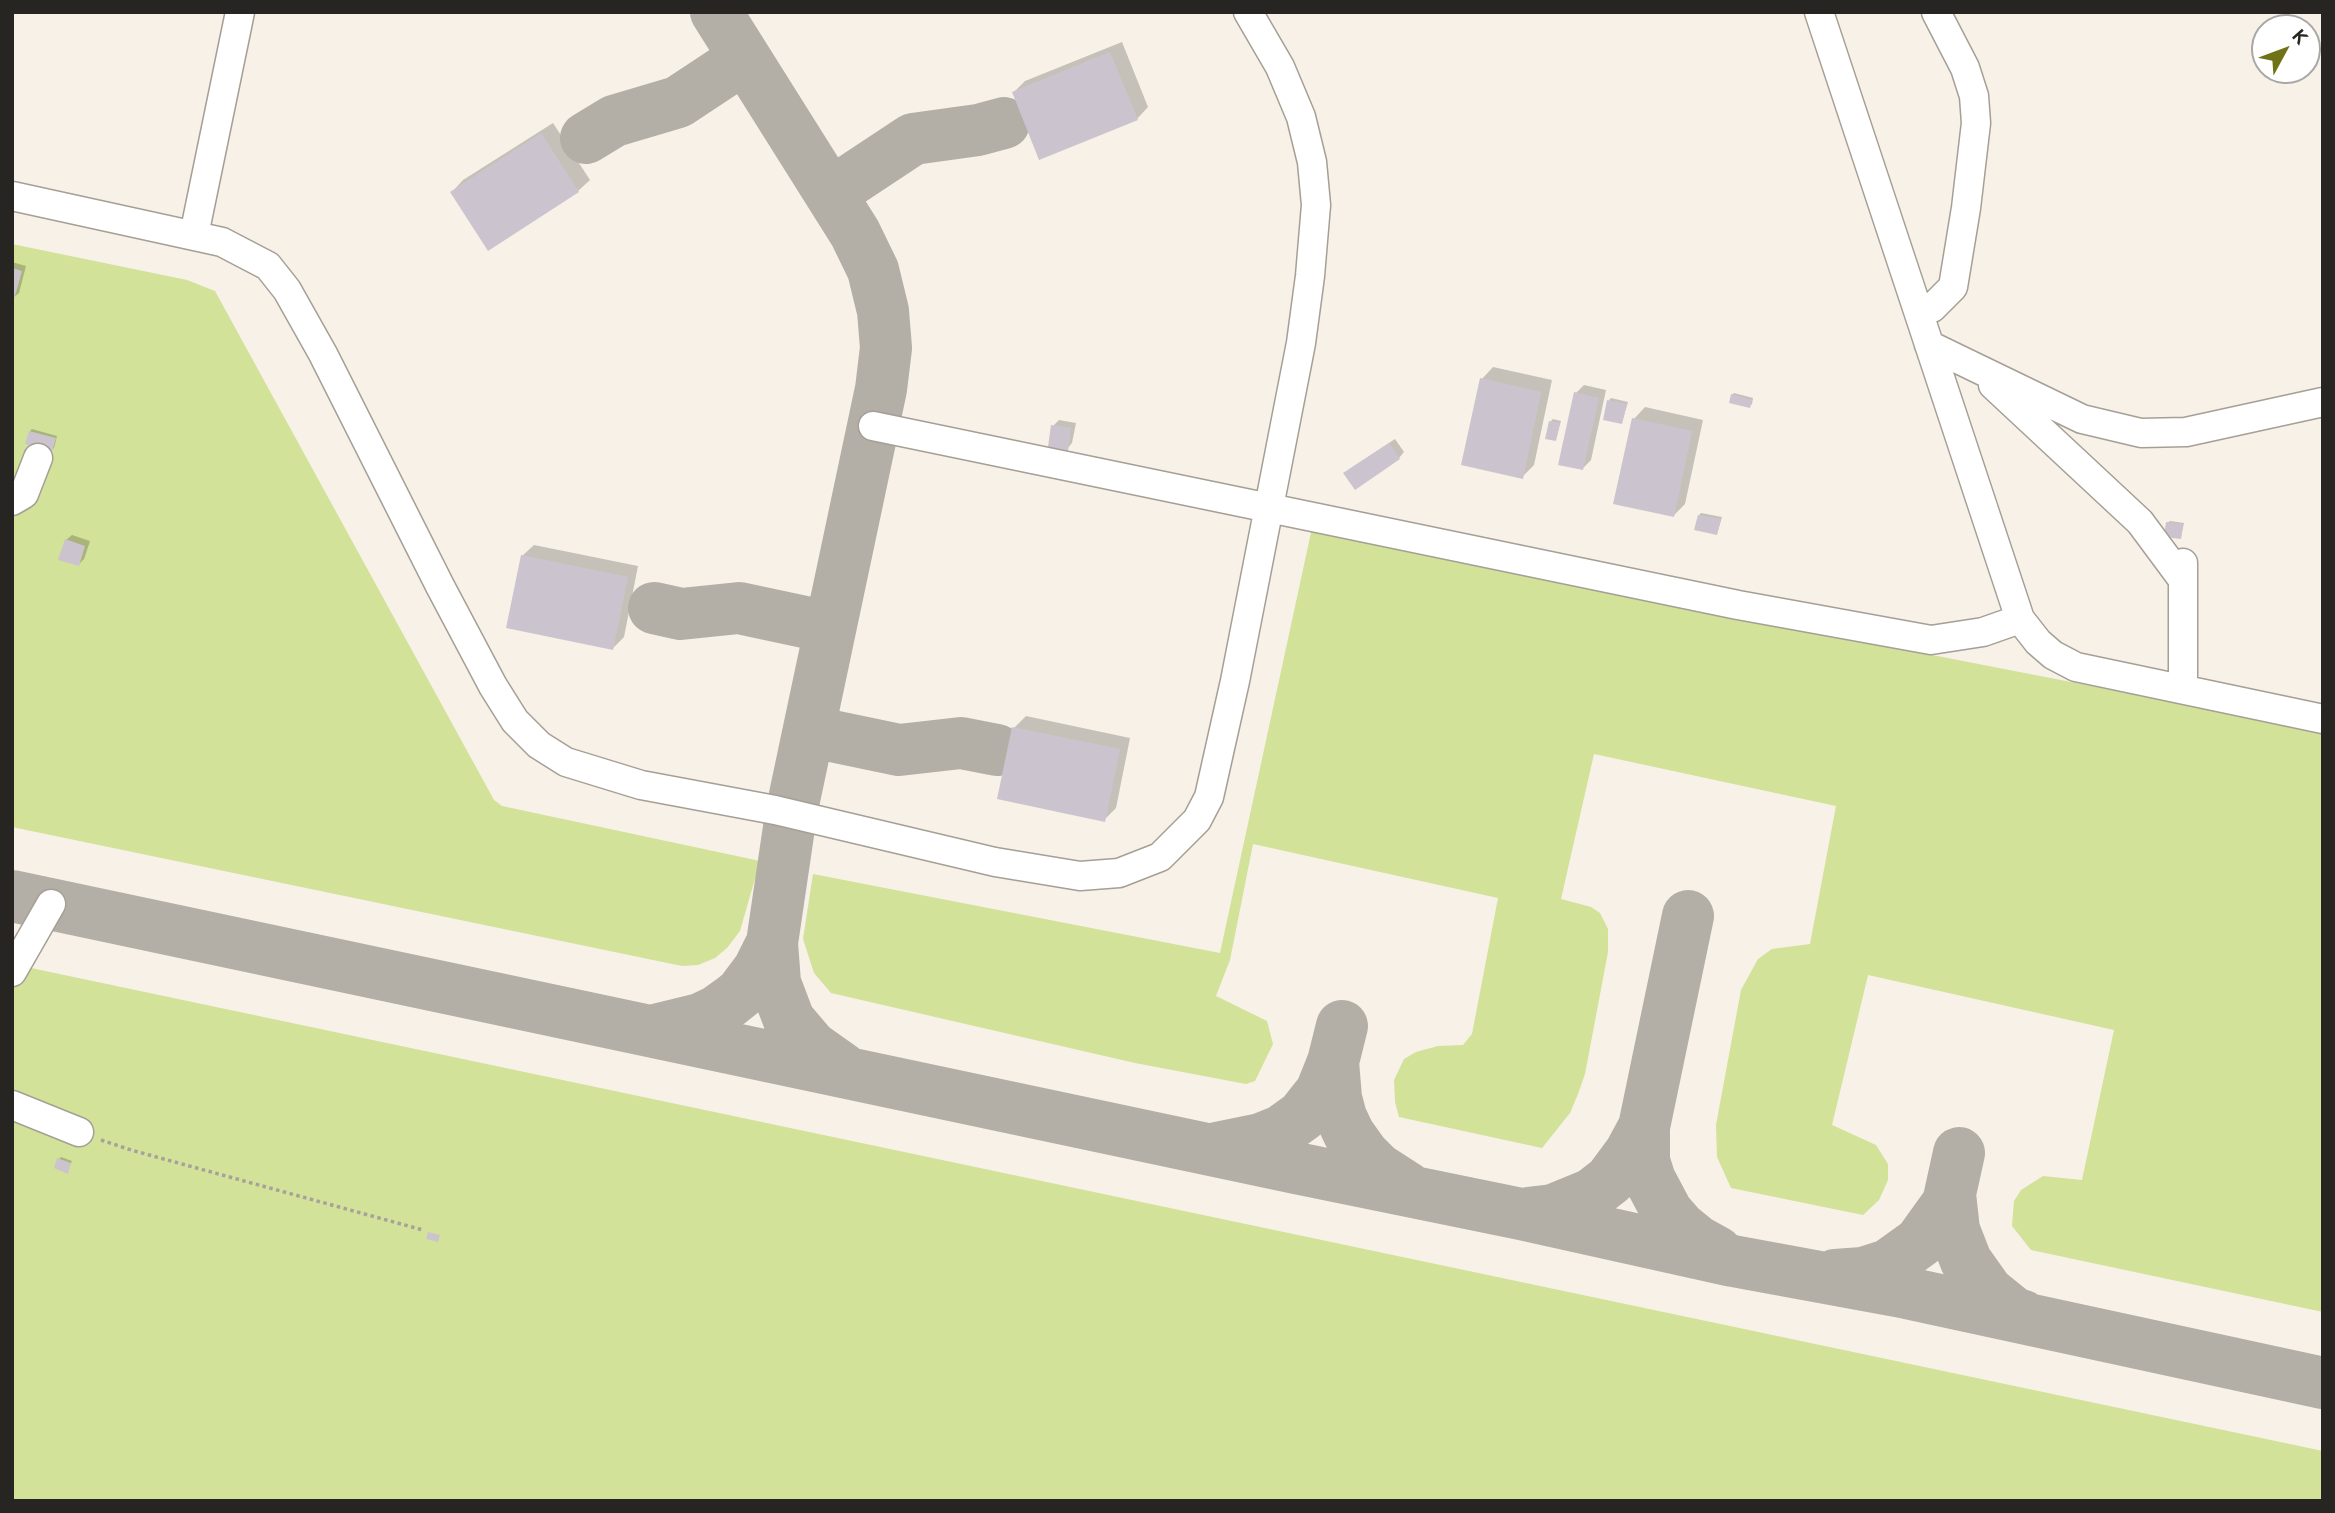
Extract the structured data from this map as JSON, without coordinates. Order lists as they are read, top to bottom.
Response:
{
  "north": "top right"
}
